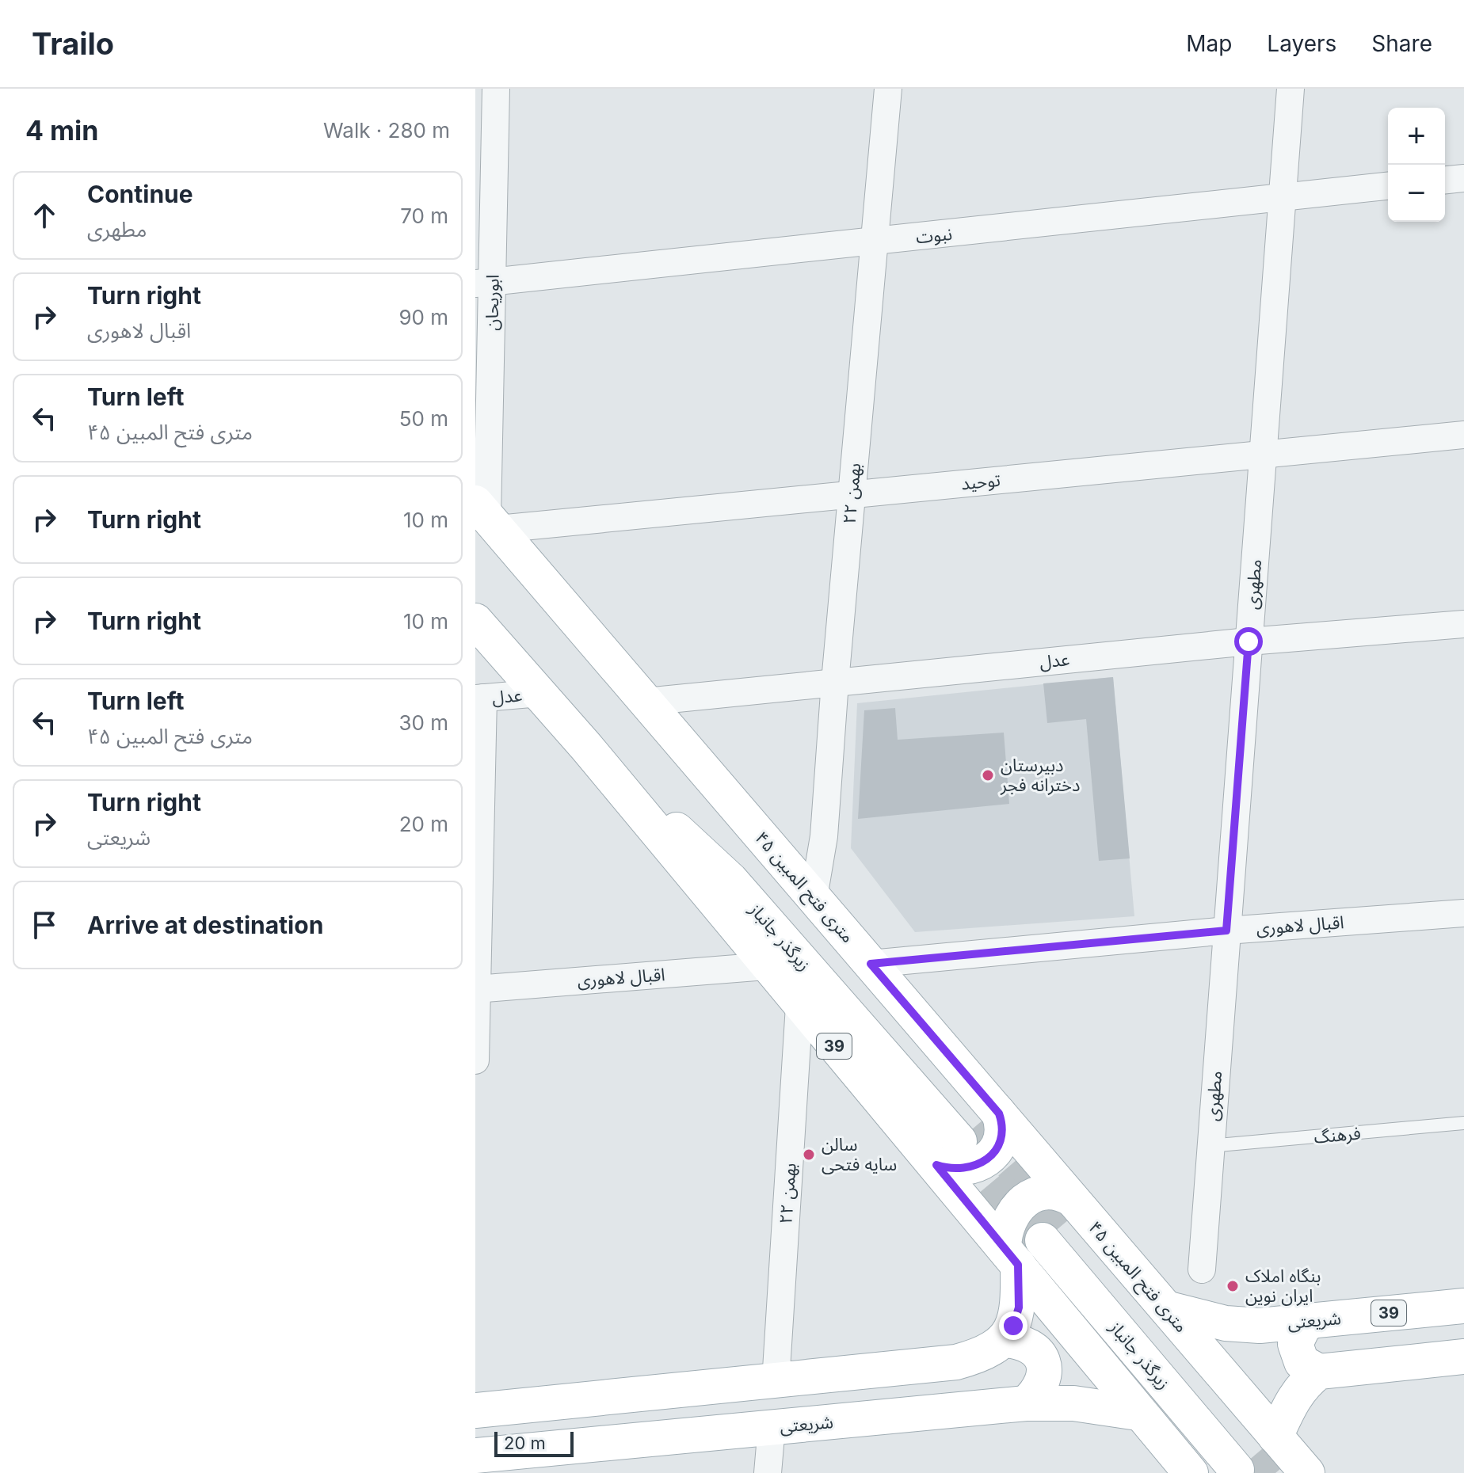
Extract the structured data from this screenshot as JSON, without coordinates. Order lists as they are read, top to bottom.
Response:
{
  "streets": {
    "main road": [
      "۴۵ متری فتح المبین",
      "زیرگذر جانباز",
      "39",
      "شریعتی"
    ],
    "street": [
      "نبوت",
      "ابوریحان",
      "توحید",
      "۲۲ بهمن",
      "مطهری",
      "عدل",
      "اقبال لاهوری"
    ],
    "lane": ["فرهنگ"]
  },
  "crossings": [
    ["نبوت", "ابوریحان"],
    ["نبوت", "۲۲ بهمن"],
    ["نبوت", "مطهری"],
    ["ابوریحان", "توحید"],
    ["ابوریحان", "۴۵ متری فتح المبین"],
    ["توحید", "۲۲ بهمن"],
    ["توحید", "مطهری"],
    ["توحید", "۴۵ متری فتح المبین"],
    ["۲۲ بهمن", "عدل"],
    ["۲۲ بهمن", "۴۵ متری فتح المبین"],
    ["مطهری", "عدل"],
    ["مطهری", "اقبال لاهوری"],
    ["مطهری", "فرهنگ"],
    ["عدل", "۴۵ متری فتح المبین"],
    ["عدل", "زیرگذر جانباز"],
    ["۴۵ متری فتح المبین", "اقبال لاهوری"],
    ["۴۵ متری فتح المبین", "زیرگذر جانباز"],
    ["۴۵ متری فتح المبین", "شریعتی"]
  ],
  "places": ["دبیرستان دخترانه فجر", "سالن سایه فتحی", "بنگاه املاک ایران نوین"],
  "scale_bar": "20 m",
  "page": {
    "header": "Trailo",
    "nav": ["Map", "Layers", "Share"],
    "heading": ["4 min", "Walk · 280 m"],
    "map_buttons": ["+", "−"],
    "list": [
      ["Continue", "مطهری", "70 m"],
      ["Turn right", "اقبال لاهوری", "90 m"],
      ["Turn left", "۴۵ متری فتح المبین", "50 m"],
      ["Turn right", "10 m"],
      ["Turn right", "10 m"],
      ["Turn left", "۴۵ متری فتح المبین", "30 m"],
      ["Turn right", "شریعتی", "20 m"],
      "Arrive at destination"
    ],
    "scale": "20 m"
  }
}
